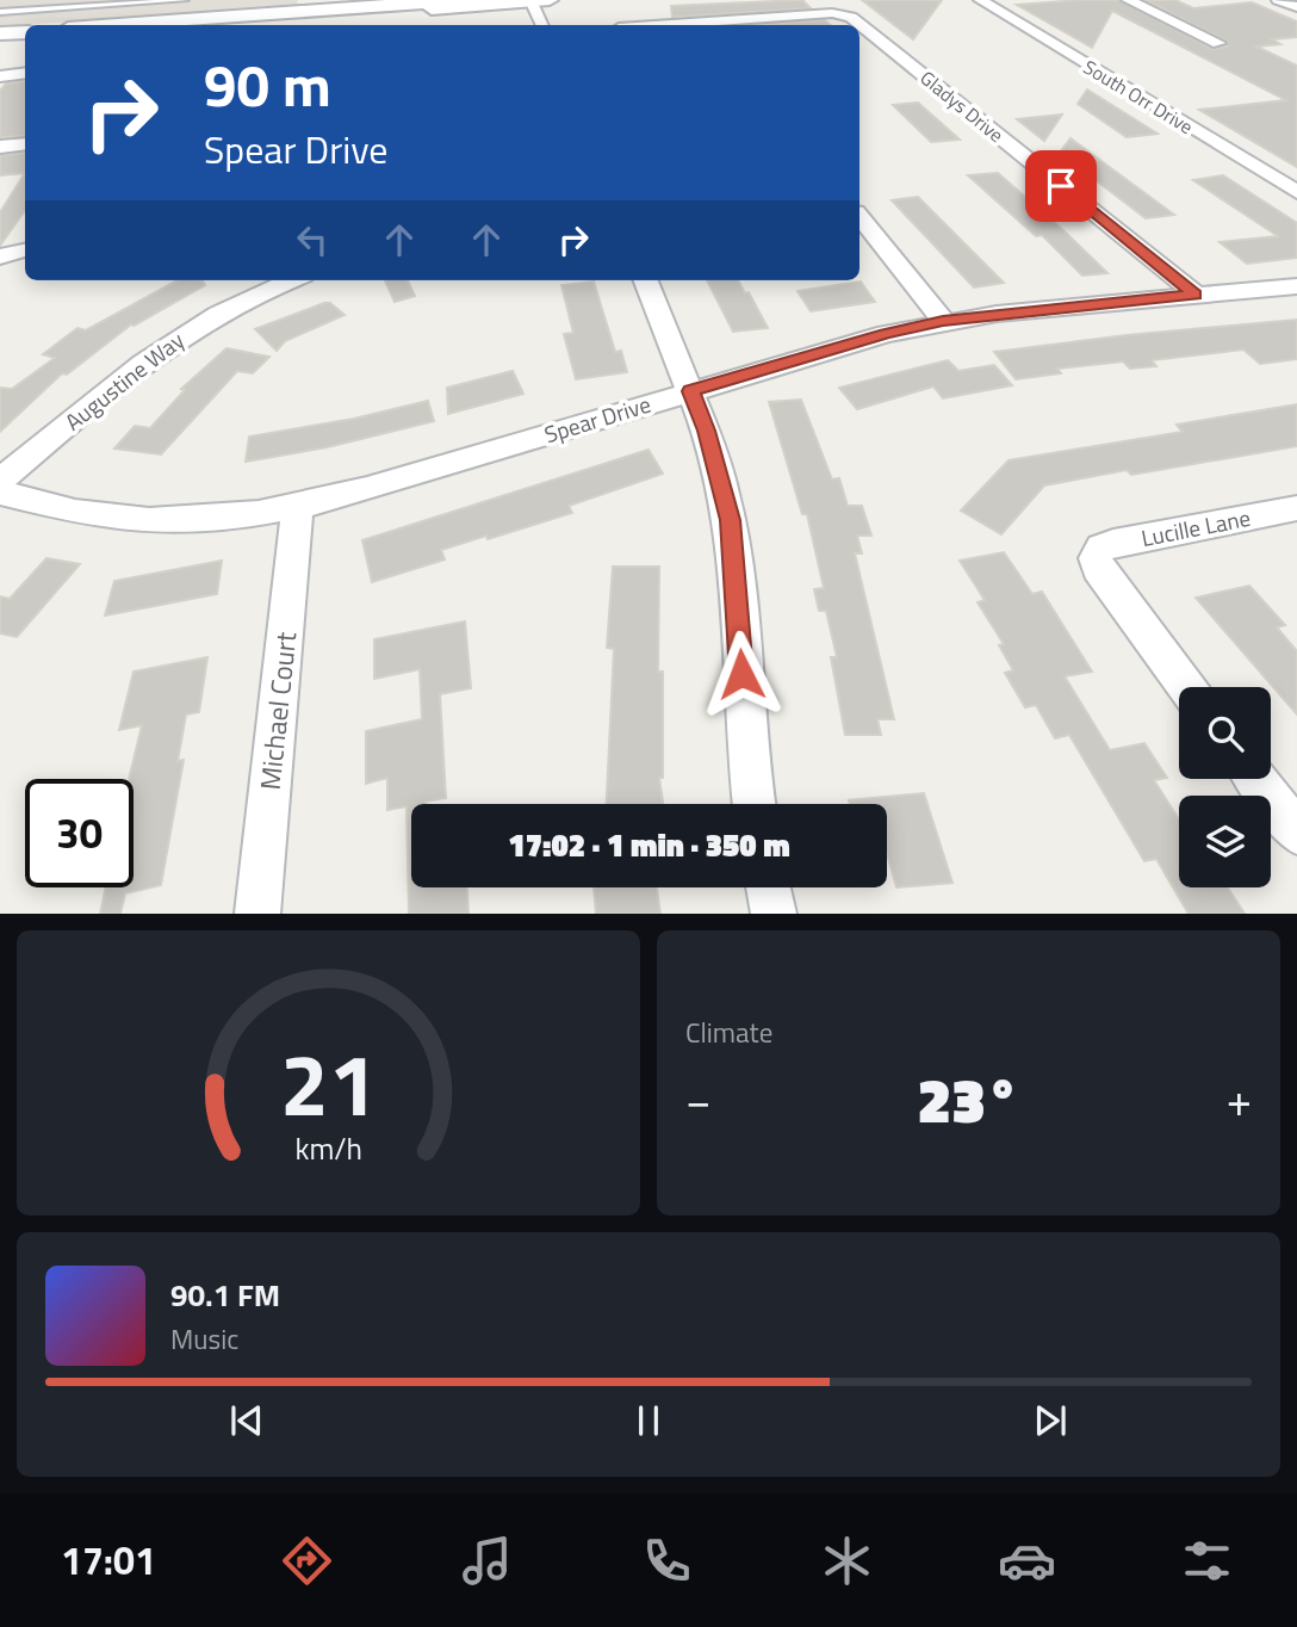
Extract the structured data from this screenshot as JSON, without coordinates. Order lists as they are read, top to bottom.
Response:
{
  "streets": {
    "street": [
      "South Orr Drive",
      "Gladys Drive",
      "Augustine Way",
      "Spear Drive",
      "Lucille Lane",
      "Michael Court"
    ]
  },
  "crossings": [
    ["Gladys Drive", "Spear Drive"],
    ["Spear Drive", "Michael Court"]
  ],
  "page": {
    "turn": ["90 m", "Spear Drive"],
    "limit": "30",
    "trip": "17:02 · 1 min · 350 m",
    "tile": "Climate",
    "heat": ["−", "23°", "+"],
    "song": ["90.1 FM", "Music"],
    "tabs": "17:01",
    "gauge": ["21", "km/h"]
  }
}
